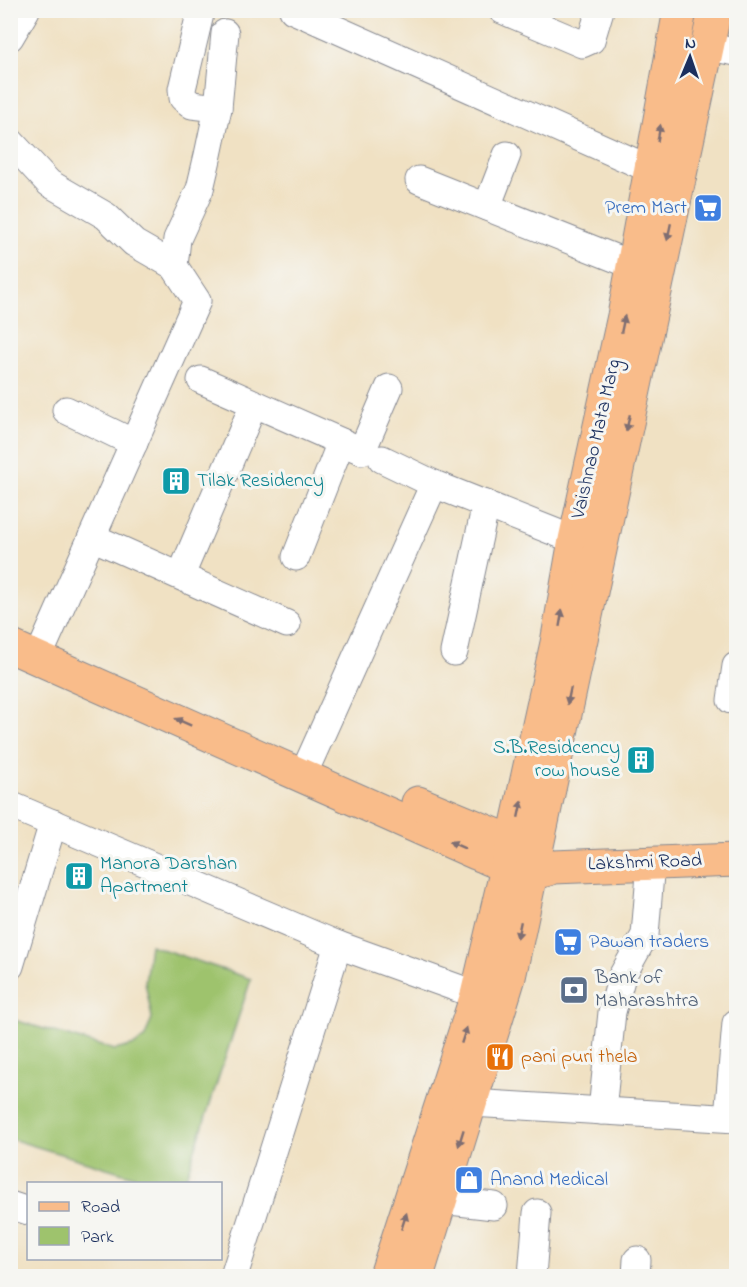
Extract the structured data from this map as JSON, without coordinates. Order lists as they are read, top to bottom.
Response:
{
  "streets": {
    "main road": ["Vaishnao Mata Marg", "Lakshmi Road"]
  },
  "crossings": [
    ["Vaishnao Mata Marg", "Lakshmi Road"]
  ],
  "places": {
    "supermarket": ["Prem Mart", "Pawan traders"],
    "building": ["Tilak Residency", "S.B.Residcency row house", "Manora Darshan Apartment"],
    "bank": ["Bank of Maharashtra"],
    "restaurant": ["pani puri thela"],
    "shop": ["Anand Medical"]
  },
  "legend": ["Road", "Park"],
  "north": "top"
}
